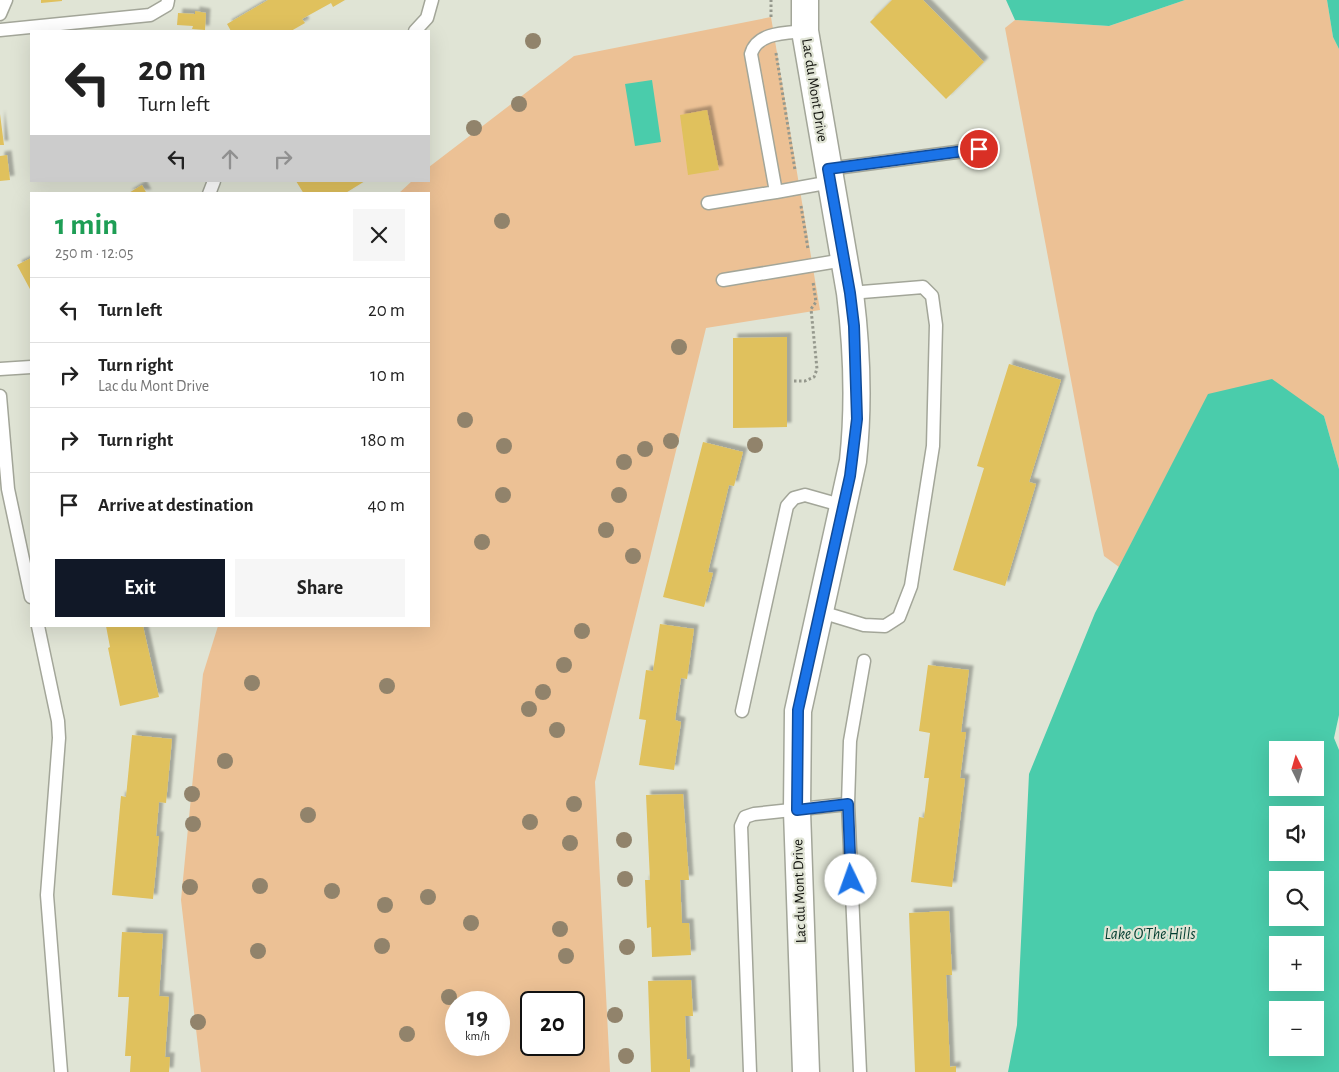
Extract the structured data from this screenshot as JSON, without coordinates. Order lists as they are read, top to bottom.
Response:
{
  "streets": {
    "street": ["Lac du Mont Drive"]
  },
  "water": ["Lake O'The Hills"],
  "north": "top",
  "page": {
    "turn": ["20 m", "Turn left"],
    "heading": ["1 min", "250 m · 12:05"],
    "list": [
      {
        "name": "Turn left",
        "value": "20 m"
      },
      {
        "name": "Turn right",
        "note": "Lac du Mont Drive",
        "value": "10 m"
      },
      {
        "name": "Turn right",
        "value": "180 m"
      },
      {
        "name": "Arrive at destination",
        "value": "40 m"
      }
    ],
    "buttons": ["Exit", "Share"],
    "map_buttons": ["+", "−"],
    "speed": "19 km/h",
    "limit": "20"
  }
}
